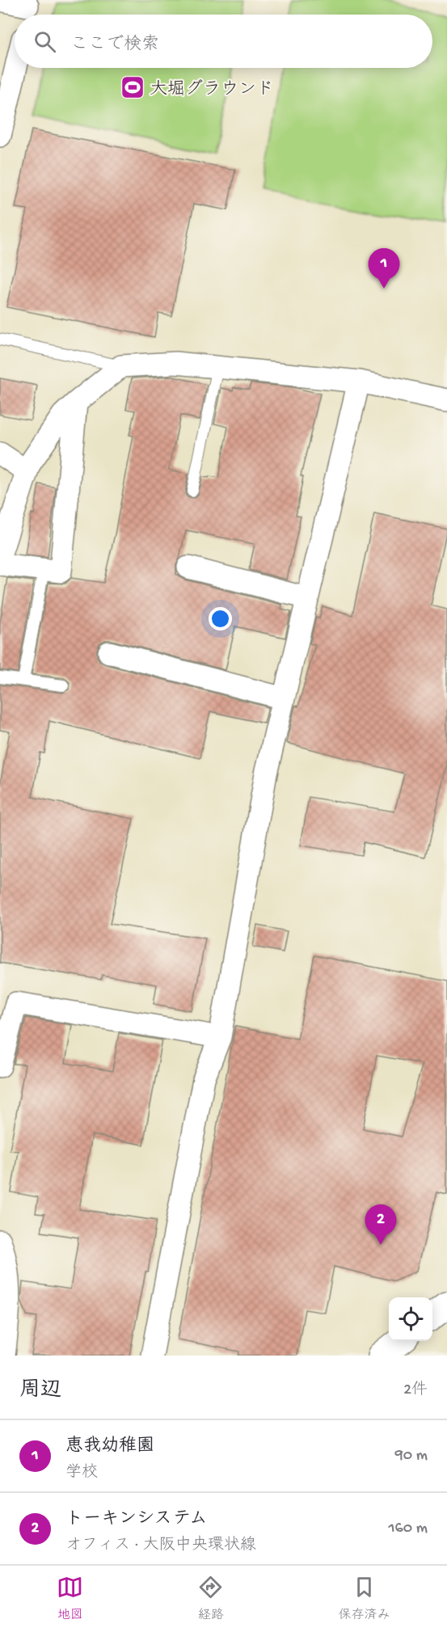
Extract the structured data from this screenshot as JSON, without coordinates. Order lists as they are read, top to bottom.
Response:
{
  "places": {
    "sports": ["大堀グラウンド"]
  },
  "page": {
    "search": "ここで検索",
    "pins": ["1", "2"],
    "heading": ["周辺", "2件"],
    "list": [
      {
        "mark": "1",
        "name": "恵我幼稚園",
        "note": "学校",
        "value": "90 m"
      },
      {
        "mark": "2",
        "name": "トーキンシステム",
        "note": "オフィス · 大阪中央環状線",
        "value": "160 m"
      }
    ],
    "nav": ["地図", "経路", "保存済み"]
  }
}
